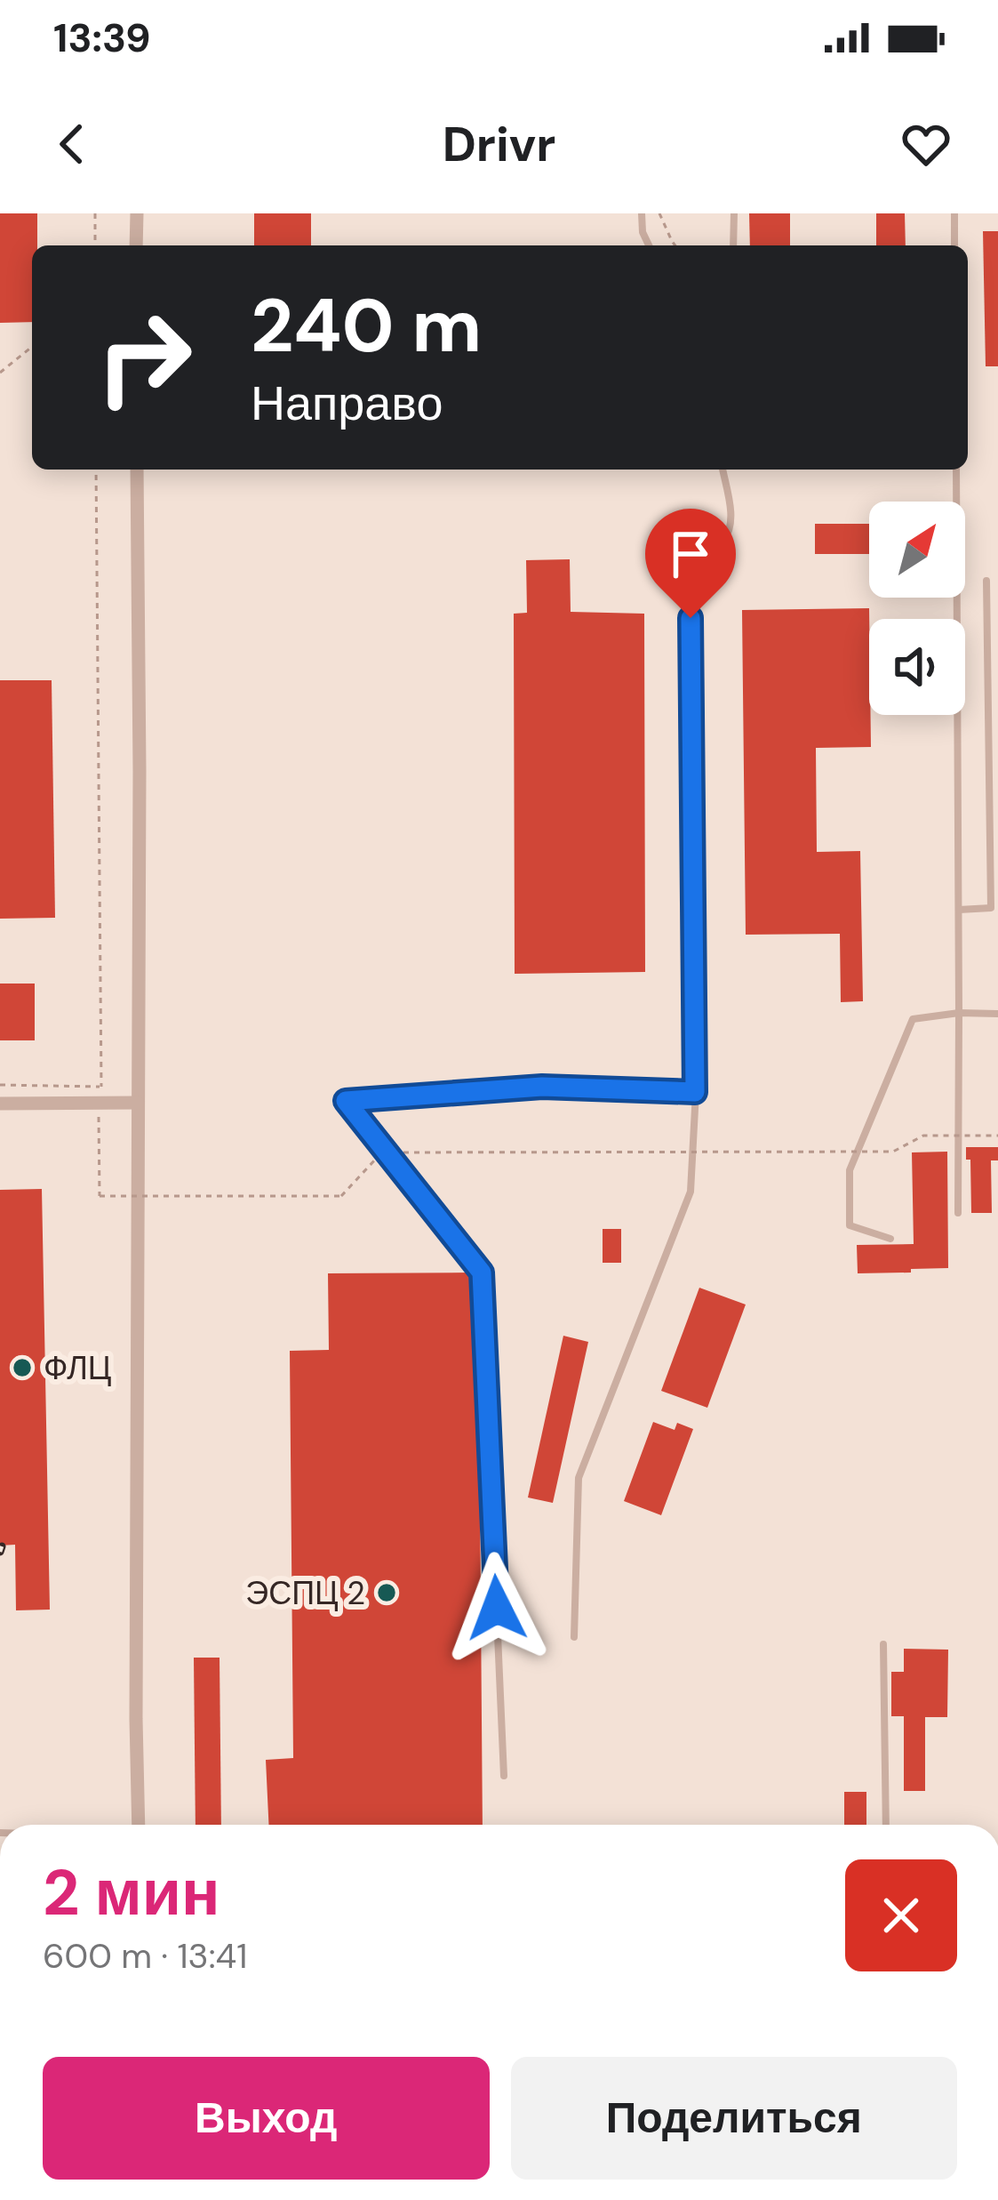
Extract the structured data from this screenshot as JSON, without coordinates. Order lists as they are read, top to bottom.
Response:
{
  "places": ["ФЛЦ", "ЭСПЦ 2"],
  "north": "top right",
  "page": {
    "status": "13:39",
    "header": "Drivr",
    "turn": ["240 m", "Направо"],
    "heading": ["2 мин", "600 m · 13:41"],
    "buttons": ["Выход", "Поделиться"]
  }
}
